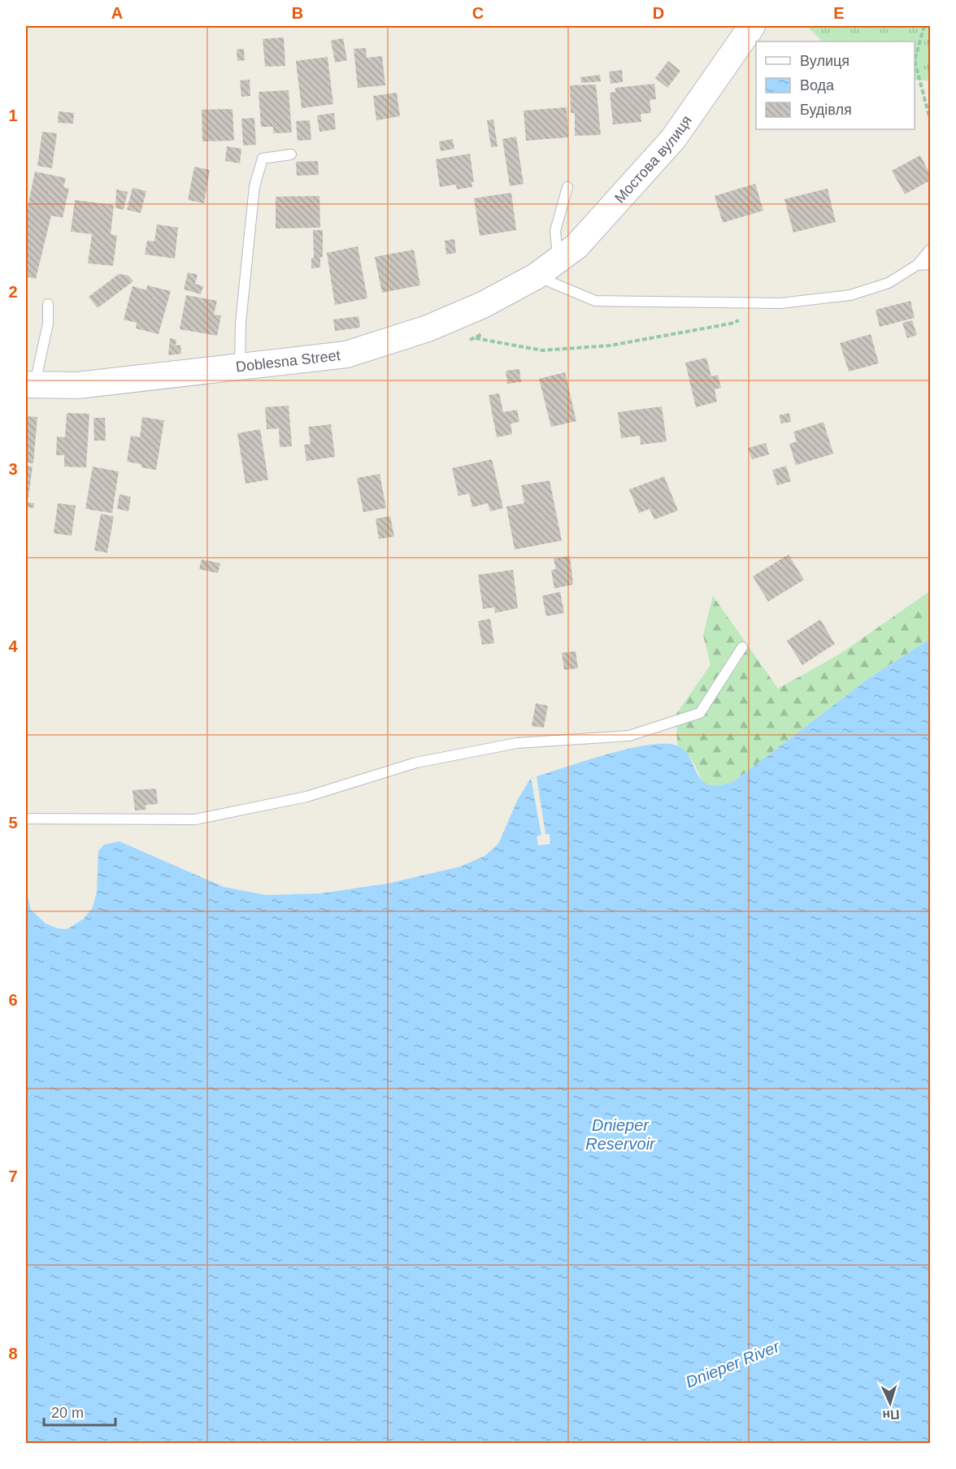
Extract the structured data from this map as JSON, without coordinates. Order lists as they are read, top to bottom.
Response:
{
  "streets": {
    "street": ["Мостова вулиця", "Doblesna Street"]
  },
  "crossings": [
    ["Мостова вулиця", "Doblesna Street"]
  ],
  "water": ["Dnieper Reservoir", "Dnieper River"],
  "legend": ["Вулиця", "Вода", "Будівля"],
  "scale_bar": "20 m",
  "north": "bottom",
  "grid": {
    "columns": [
      "A",
      "B",
      "C",
      "D",
      "E"
    ],
    "rows": [
      "1",
      "2",
      "3",
      "4",
      "5",
      "6",
      "7",
      "8"
    ]
  }
}
